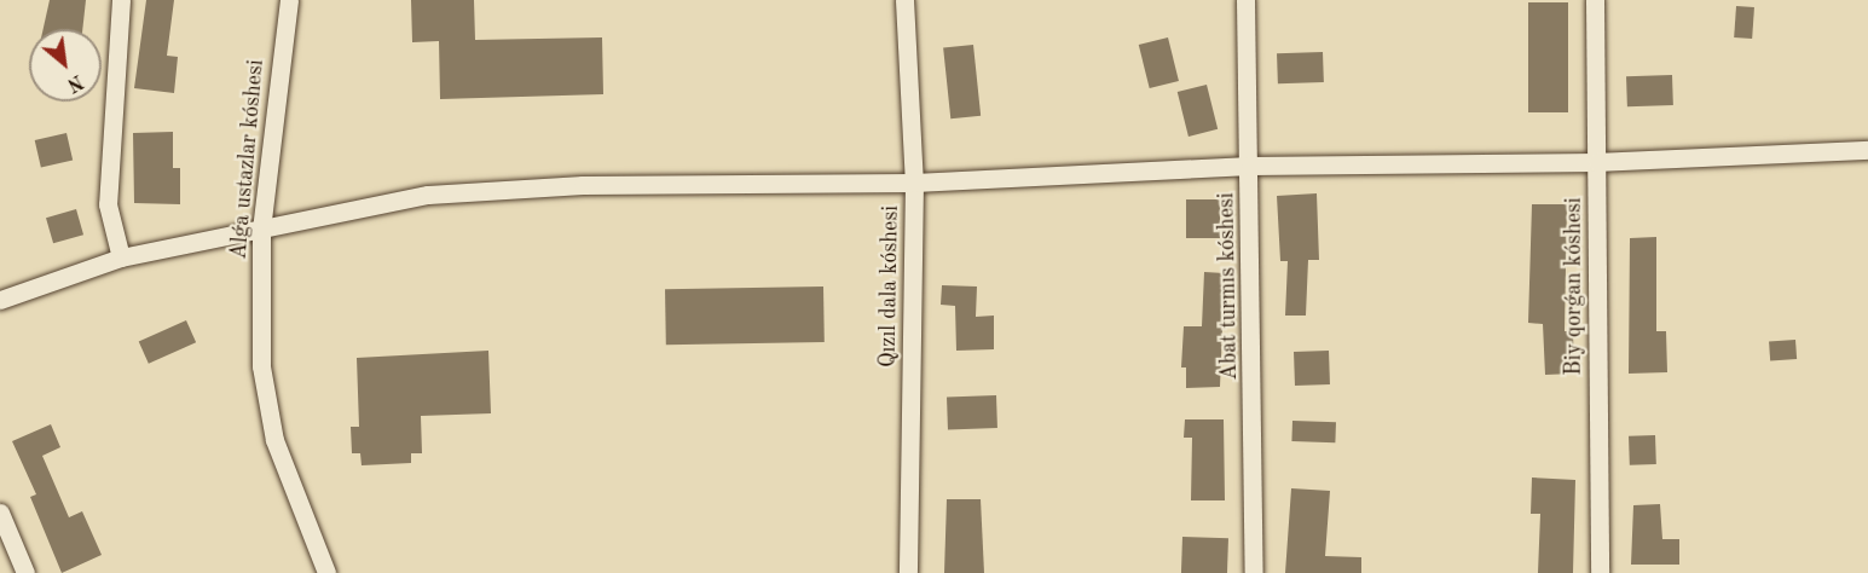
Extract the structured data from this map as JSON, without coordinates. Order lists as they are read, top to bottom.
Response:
{
  "streets": {
    "street": [
      "Alǵa ustazlar kóshesi",
      "Qızıl dala kóshesi",
      "Abat turmıs kóshesi",
      "Biy qorǵan kóshesi"
    ]
  },
  "north": "bottom right"
}
